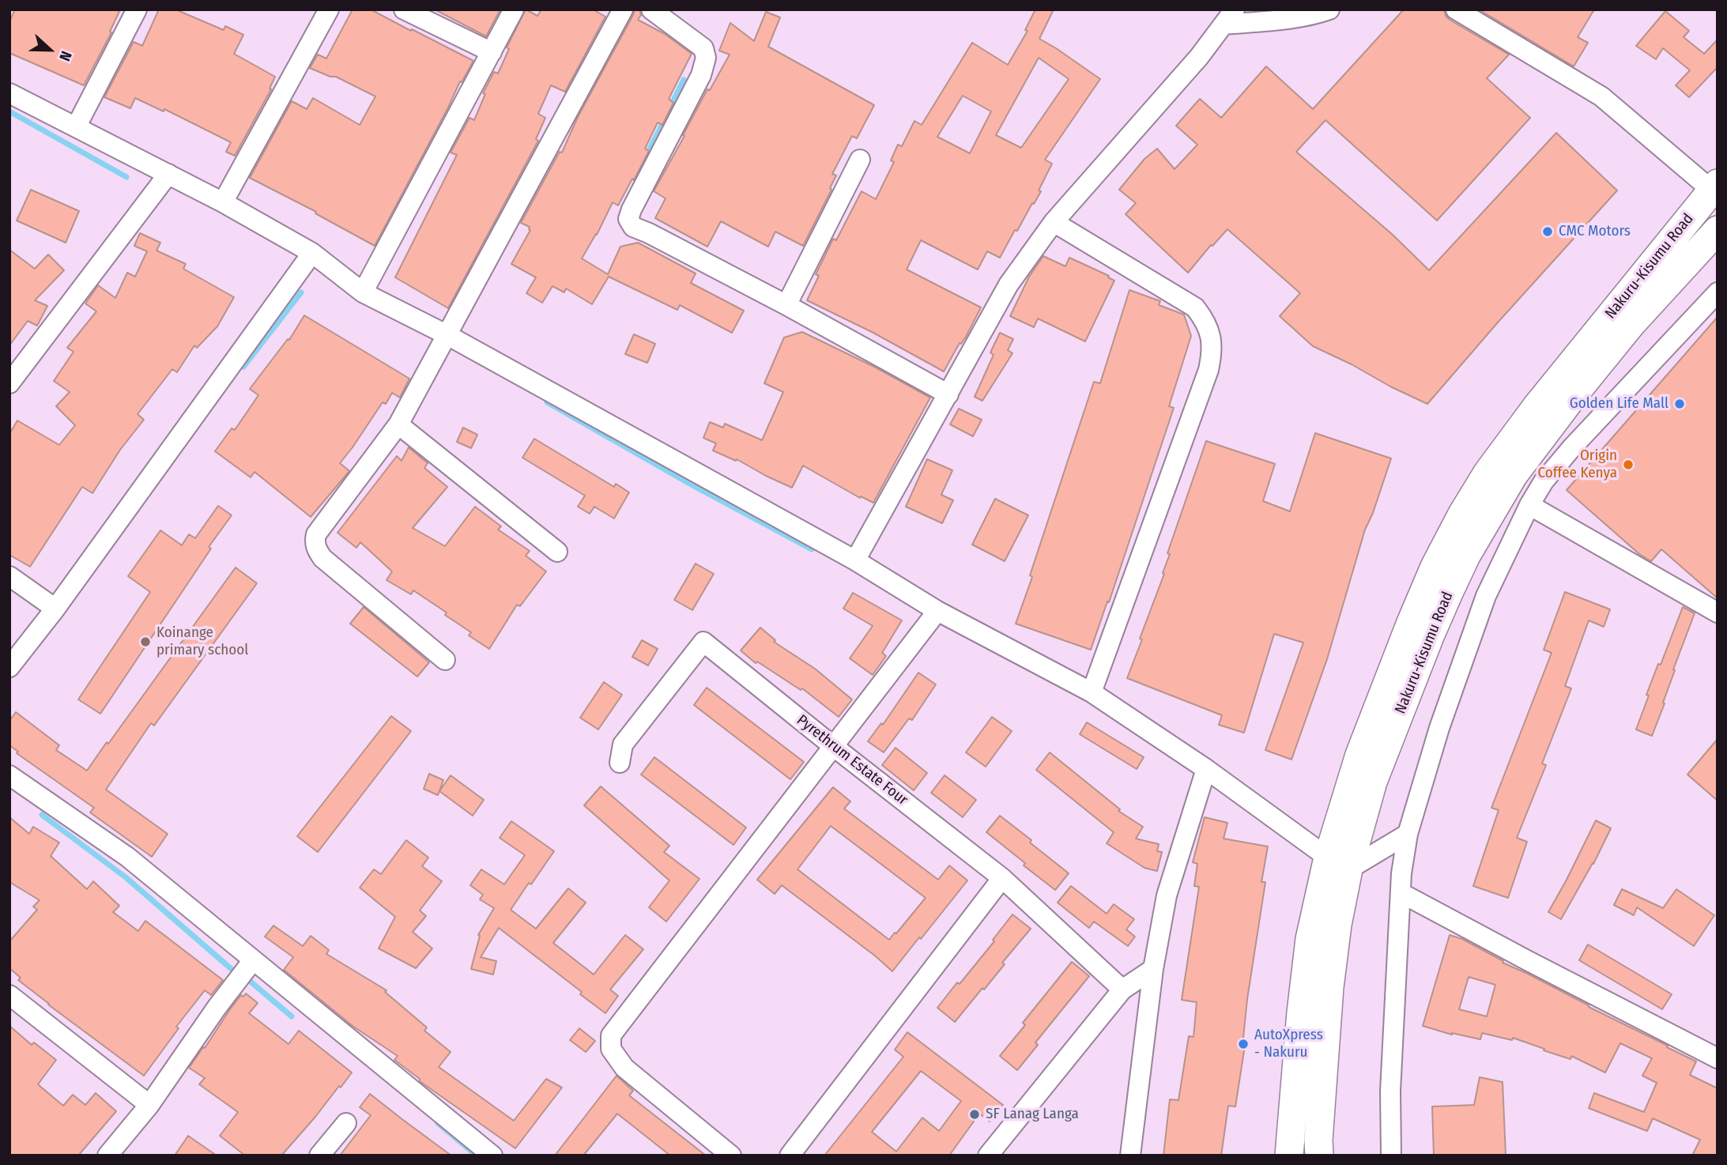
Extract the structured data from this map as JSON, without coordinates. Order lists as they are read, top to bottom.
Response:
{
  "streets": {
    "highway": ["Nakuru-Kisumu Road"],
    "street": ["Pyrethrum Estate Four"]
  },
  "places": [
    "CMC Motors",
    "Golden Life Mall",
    "Origin Coffee Kenya",
    "Koinange primary school",
    "AutoXpress - Nakuru",
    "SF Lanag Langa"
  ],
  "north": "right"
}
